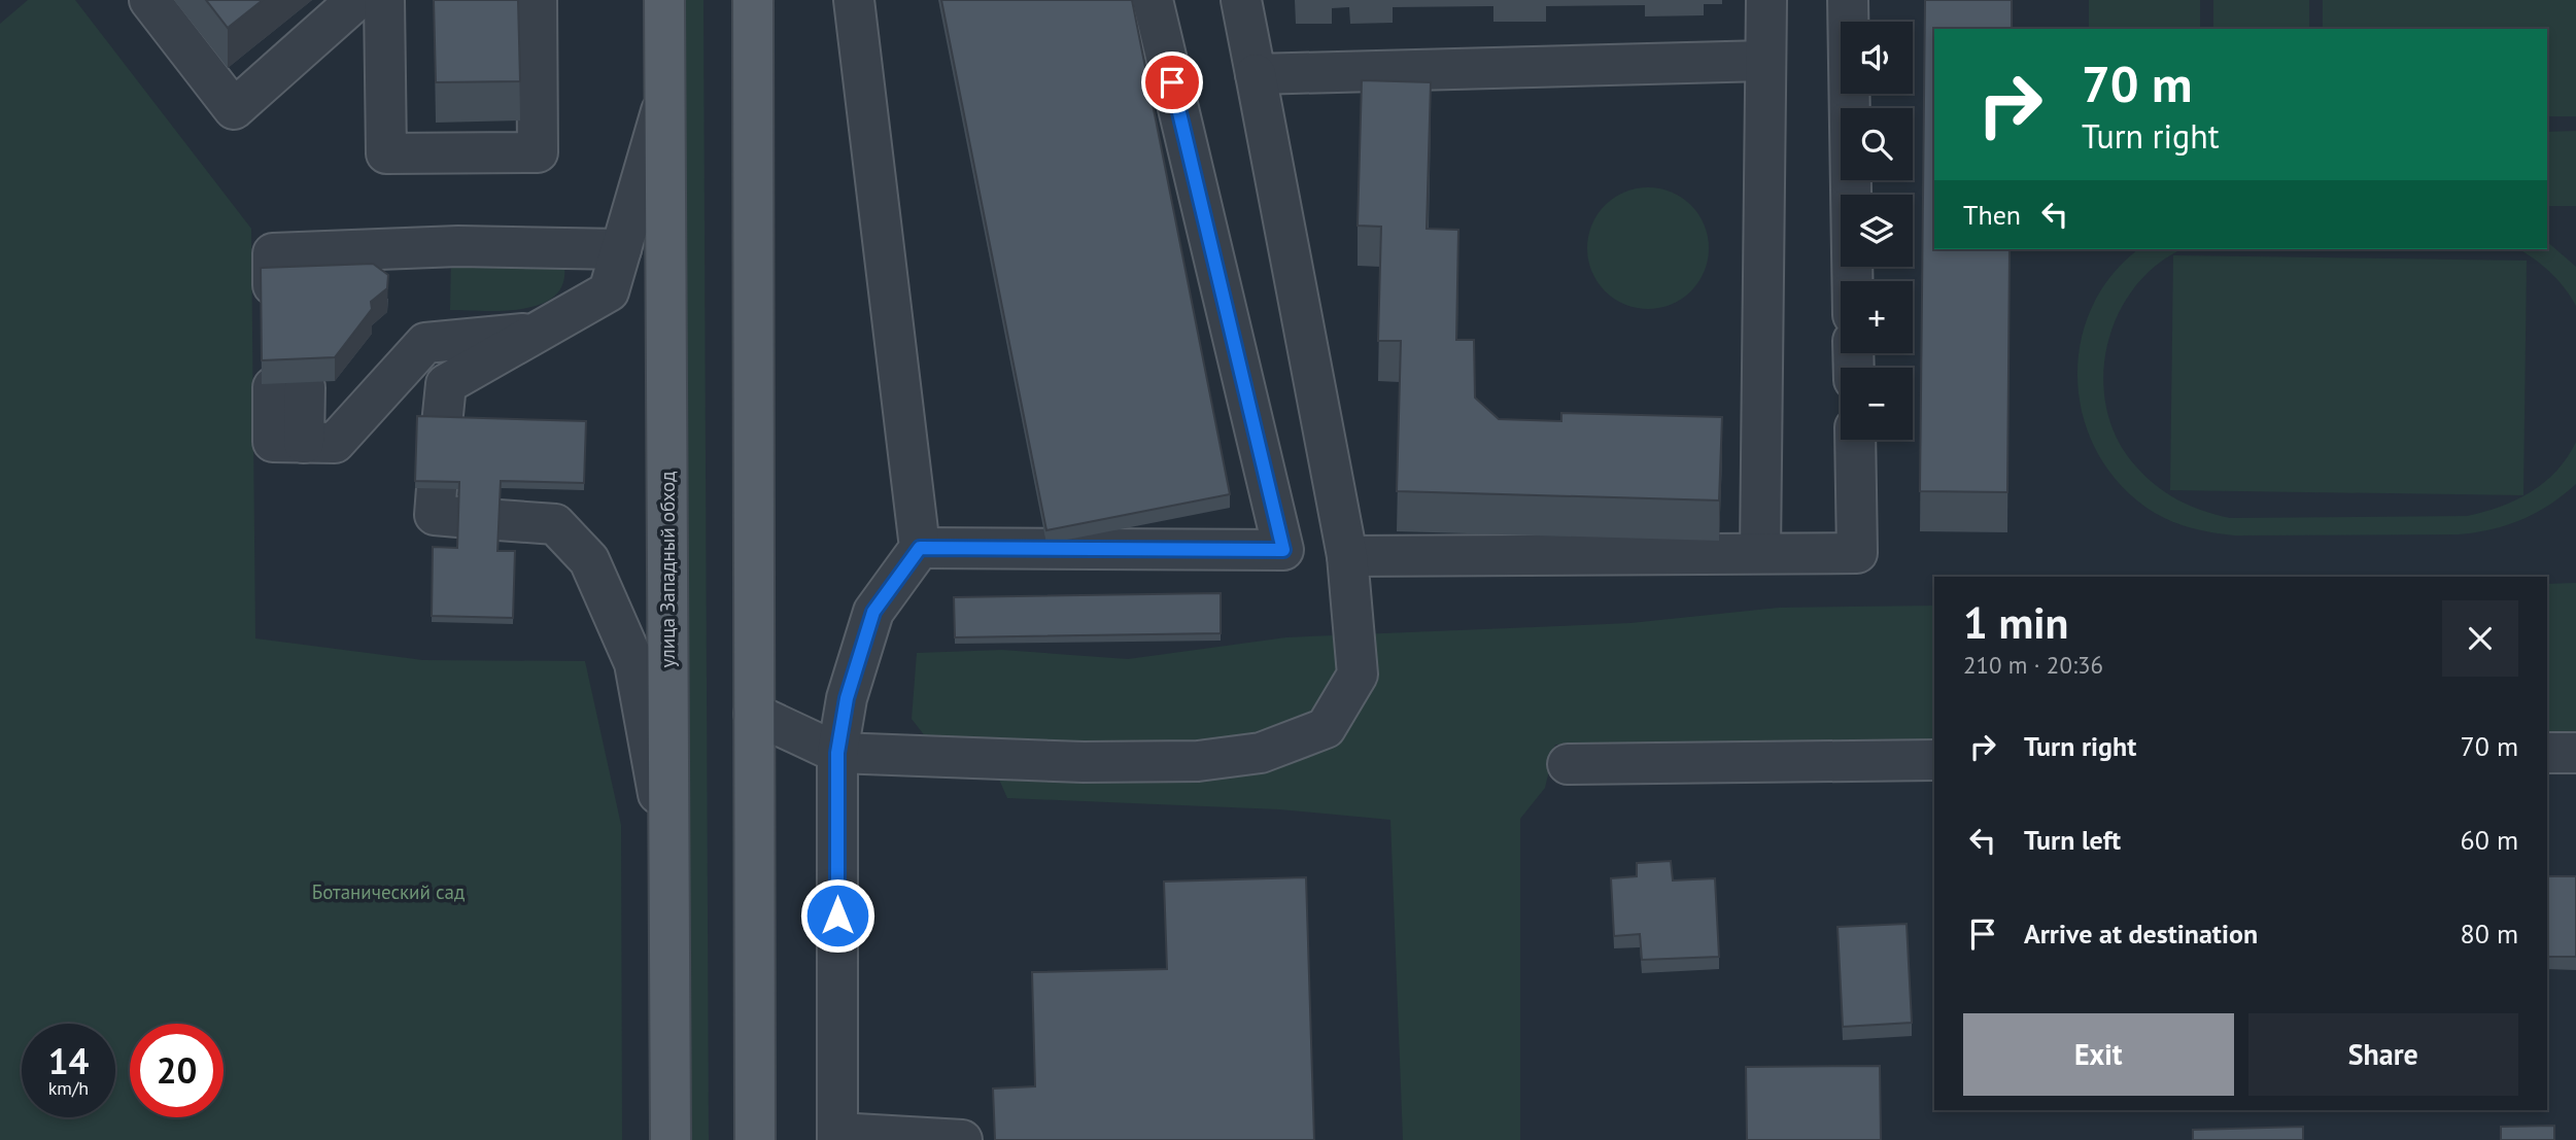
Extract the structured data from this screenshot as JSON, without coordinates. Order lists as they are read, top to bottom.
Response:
{
  "streets": {
    "main road": ["улица Западный обход"]
  },
  "parks": ["Ботанический сад"],
  "page": {
    "map_buttons": ["+", "−"],
    "turn": ["70 m", "Turn right"],
    "then": "Then",
    "heading": ["1 min", "210 m · 20:36"],
    "list": [
      {
        "name": "Turn right",
        "value": "70 m"
      },
      {
        "name": "Turn left",
        "value": "60 m"
      },
      {
        "name": "Arrive at destination",
        "value": "80 m"
      }
    ],
    "buttons": ["Exit", "Share"],
    "speed": "14 km/h",
    "limit": "20"
  }
}
